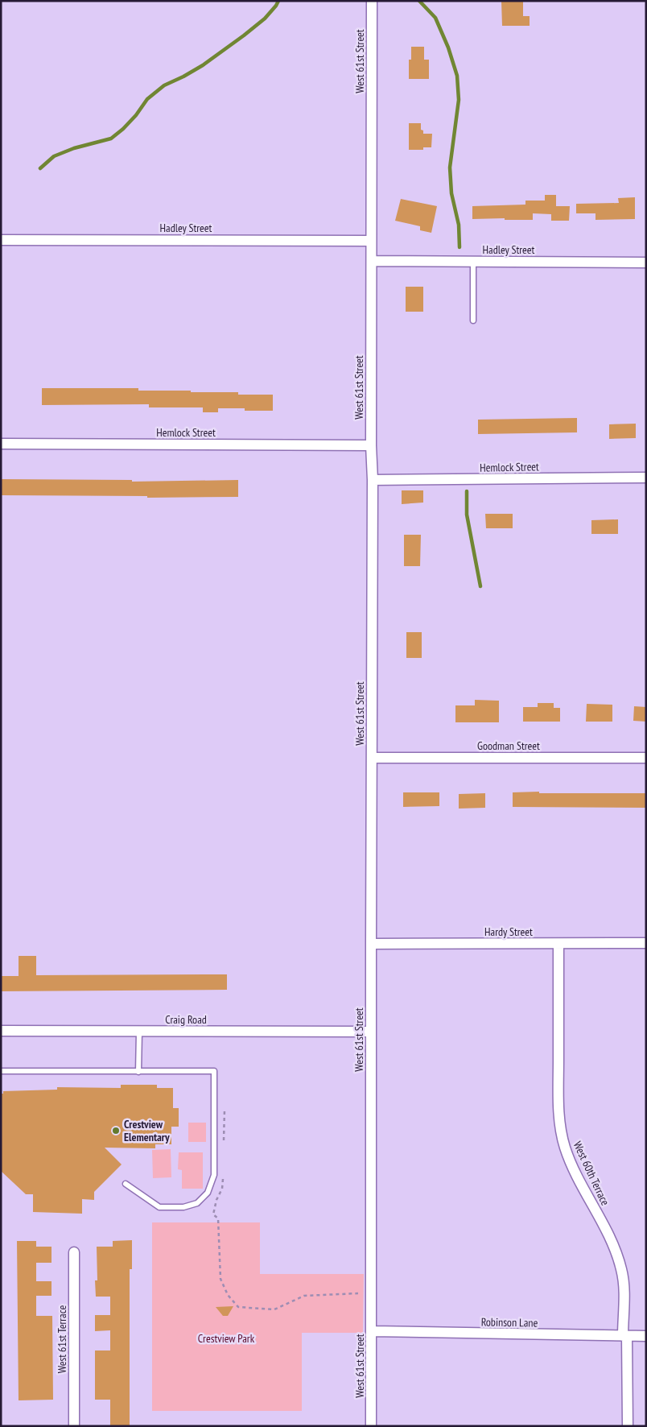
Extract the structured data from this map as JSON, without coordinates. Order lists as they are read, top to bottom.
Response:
{
  "streets": {
    "street": [
      "West 61st Street",
      "Hadley Street",
      "Hemlock Street",
      "Goodman Street",
      "Hardy Street",
      "Craig Road",
      "West 60th Terrace",
      "Robinson Lane",
      "West 61st Terrace"
    ]
  },
  "crossings": [
    ["West 61st Street", "Hadley Street"],
    ["West 61st Street", "Hemlock Street"],
    ["West 61st Street", "Goodman Street"],
    ["West 61st Street", "Hardy Street"],
    ["West 61st Street", "Craig Road"],
    ["West 61st Street", "Robinson Lane"],
    ["Hardy Street", "West 60th Terrace"],
    ["West 60th Terrace", "Robinson Lane"]
  ],
  "parks": ["Crestview Park"],
  "places": ["Crestview Elementary"]
}
